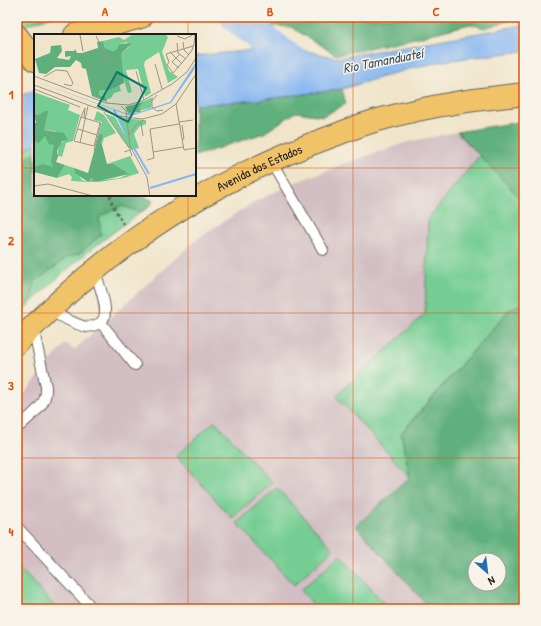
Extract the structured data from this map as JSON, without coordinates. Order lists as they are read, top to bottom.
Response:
{
  "streets": {
    "highway": ["Avenida dos Estados"]
  },
  "water": ["Rio Tamanduateí"],
  "north": "bottom right",
  "grid": {
    "columns": ["A", "B", "C"],
    "rows": [
      "1",
      "2",
      "3",
      "4"
    ]
  }
}
